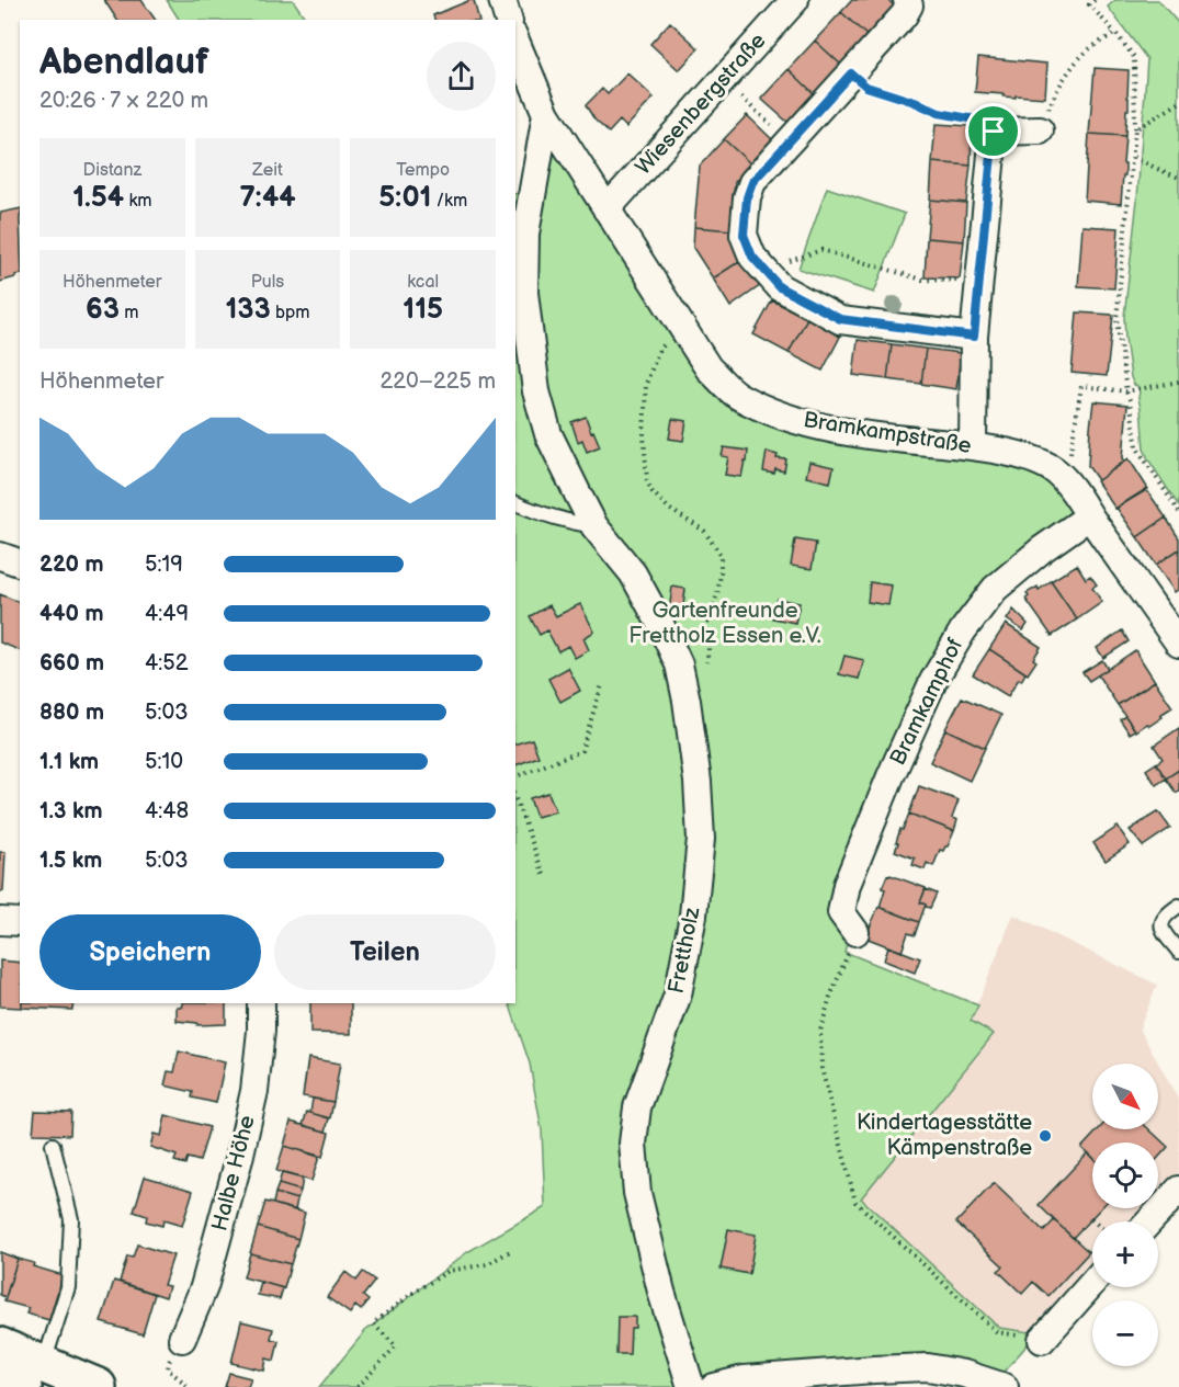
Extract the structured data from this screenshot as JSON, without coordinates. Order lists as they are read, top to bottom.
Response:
{
  "streets": {
    "street": [
      "Wiesenbergstraße",
      "Bramkampstraße",
      "Bramkamphof",
      "Frettholz",
      "Halbe Höhe"
    ]
  },
  "crossings": [
    ["Wiesenbergstraße", "Bramkampstraße"],
    ["Bramkampstraße", "Bramkamphof"],
    ["Bramkampstraße", "Frettholz"]
  ],
  "parks": ["Gartenfreunde Frettholz Essen e.V."],
  "places": ["Kindertagesstätte Kämpenstraße"],
  "north": "bottom right",
  "page": {
    "heading": ["Abendlauf", "20:26 · 7 × 220 m"],
    "stats": [
      ["Distanz", "1.54 km"],
      ["Zeit", "7:44"],
      ["Tempo", "5:01 /km"],
      ["Höhenmeter", "63 m"],
      ["Puls", "133 bpm"],
      ["kcal", "115"]
    ],
    "chart": ["Höhenmeter", "220–225 m"],
    "list": [
      {
        "name": "220 m",
        "note": "5:19"
      },
      {
        "name": "440 m",
        "note": "4:49"
      },
      {
        "name": "660 m",
        "note": "4:52"
      },
      {
        "name": "880 m",
        "note": "5:03"
      },
      {
        "name": "1.1 km",
        "note": "5:10"
      },
      {
        "name": "1.3 km",
        "note": "4:48"
      },
      {
        "name": "1.5 km",
        "note": "5:03"
      }
    ],
    "buttons": ["Speichern", "Teilen"],
    "map_buttons": ["+", "−"]
  }
}
